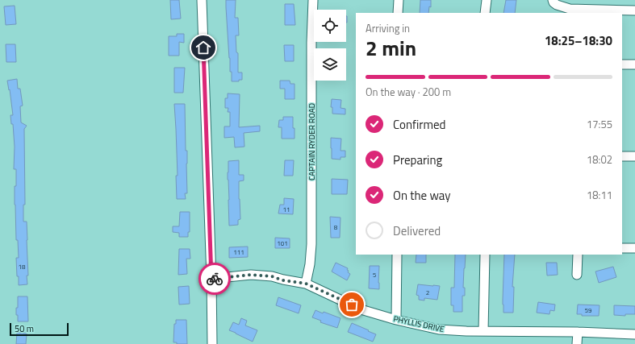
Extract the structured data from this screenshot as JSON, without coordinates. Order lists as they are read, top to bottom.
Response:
{
  "streets": {
    "street": ["CAPTAIN RYDER ROAD", "PHYLLIS DRIVE"]
  },
  "crossings": [
    ["CAPTAIN RYDER ROAD", "PHYLLIS DRIVE"]
  ],
  "house_numbers": [
    "11",
    "8",
    "101",
    "111",
    "18",
    "5",
    "2",
    "59"
  ],
  "scale_bar": "50 m",
  "page": {
    "heading": ["2 min", "Arriving in", "18:25–18:30"],
    "bar": "On the way · 200 m",
    "list": [
      ["Confirmed", "17:55"],
      ["Preparing", "18:02"],
      ["On the way", "18:11"],
      "Delivered"
    ],
    "scale": "50 m"
  }
}
